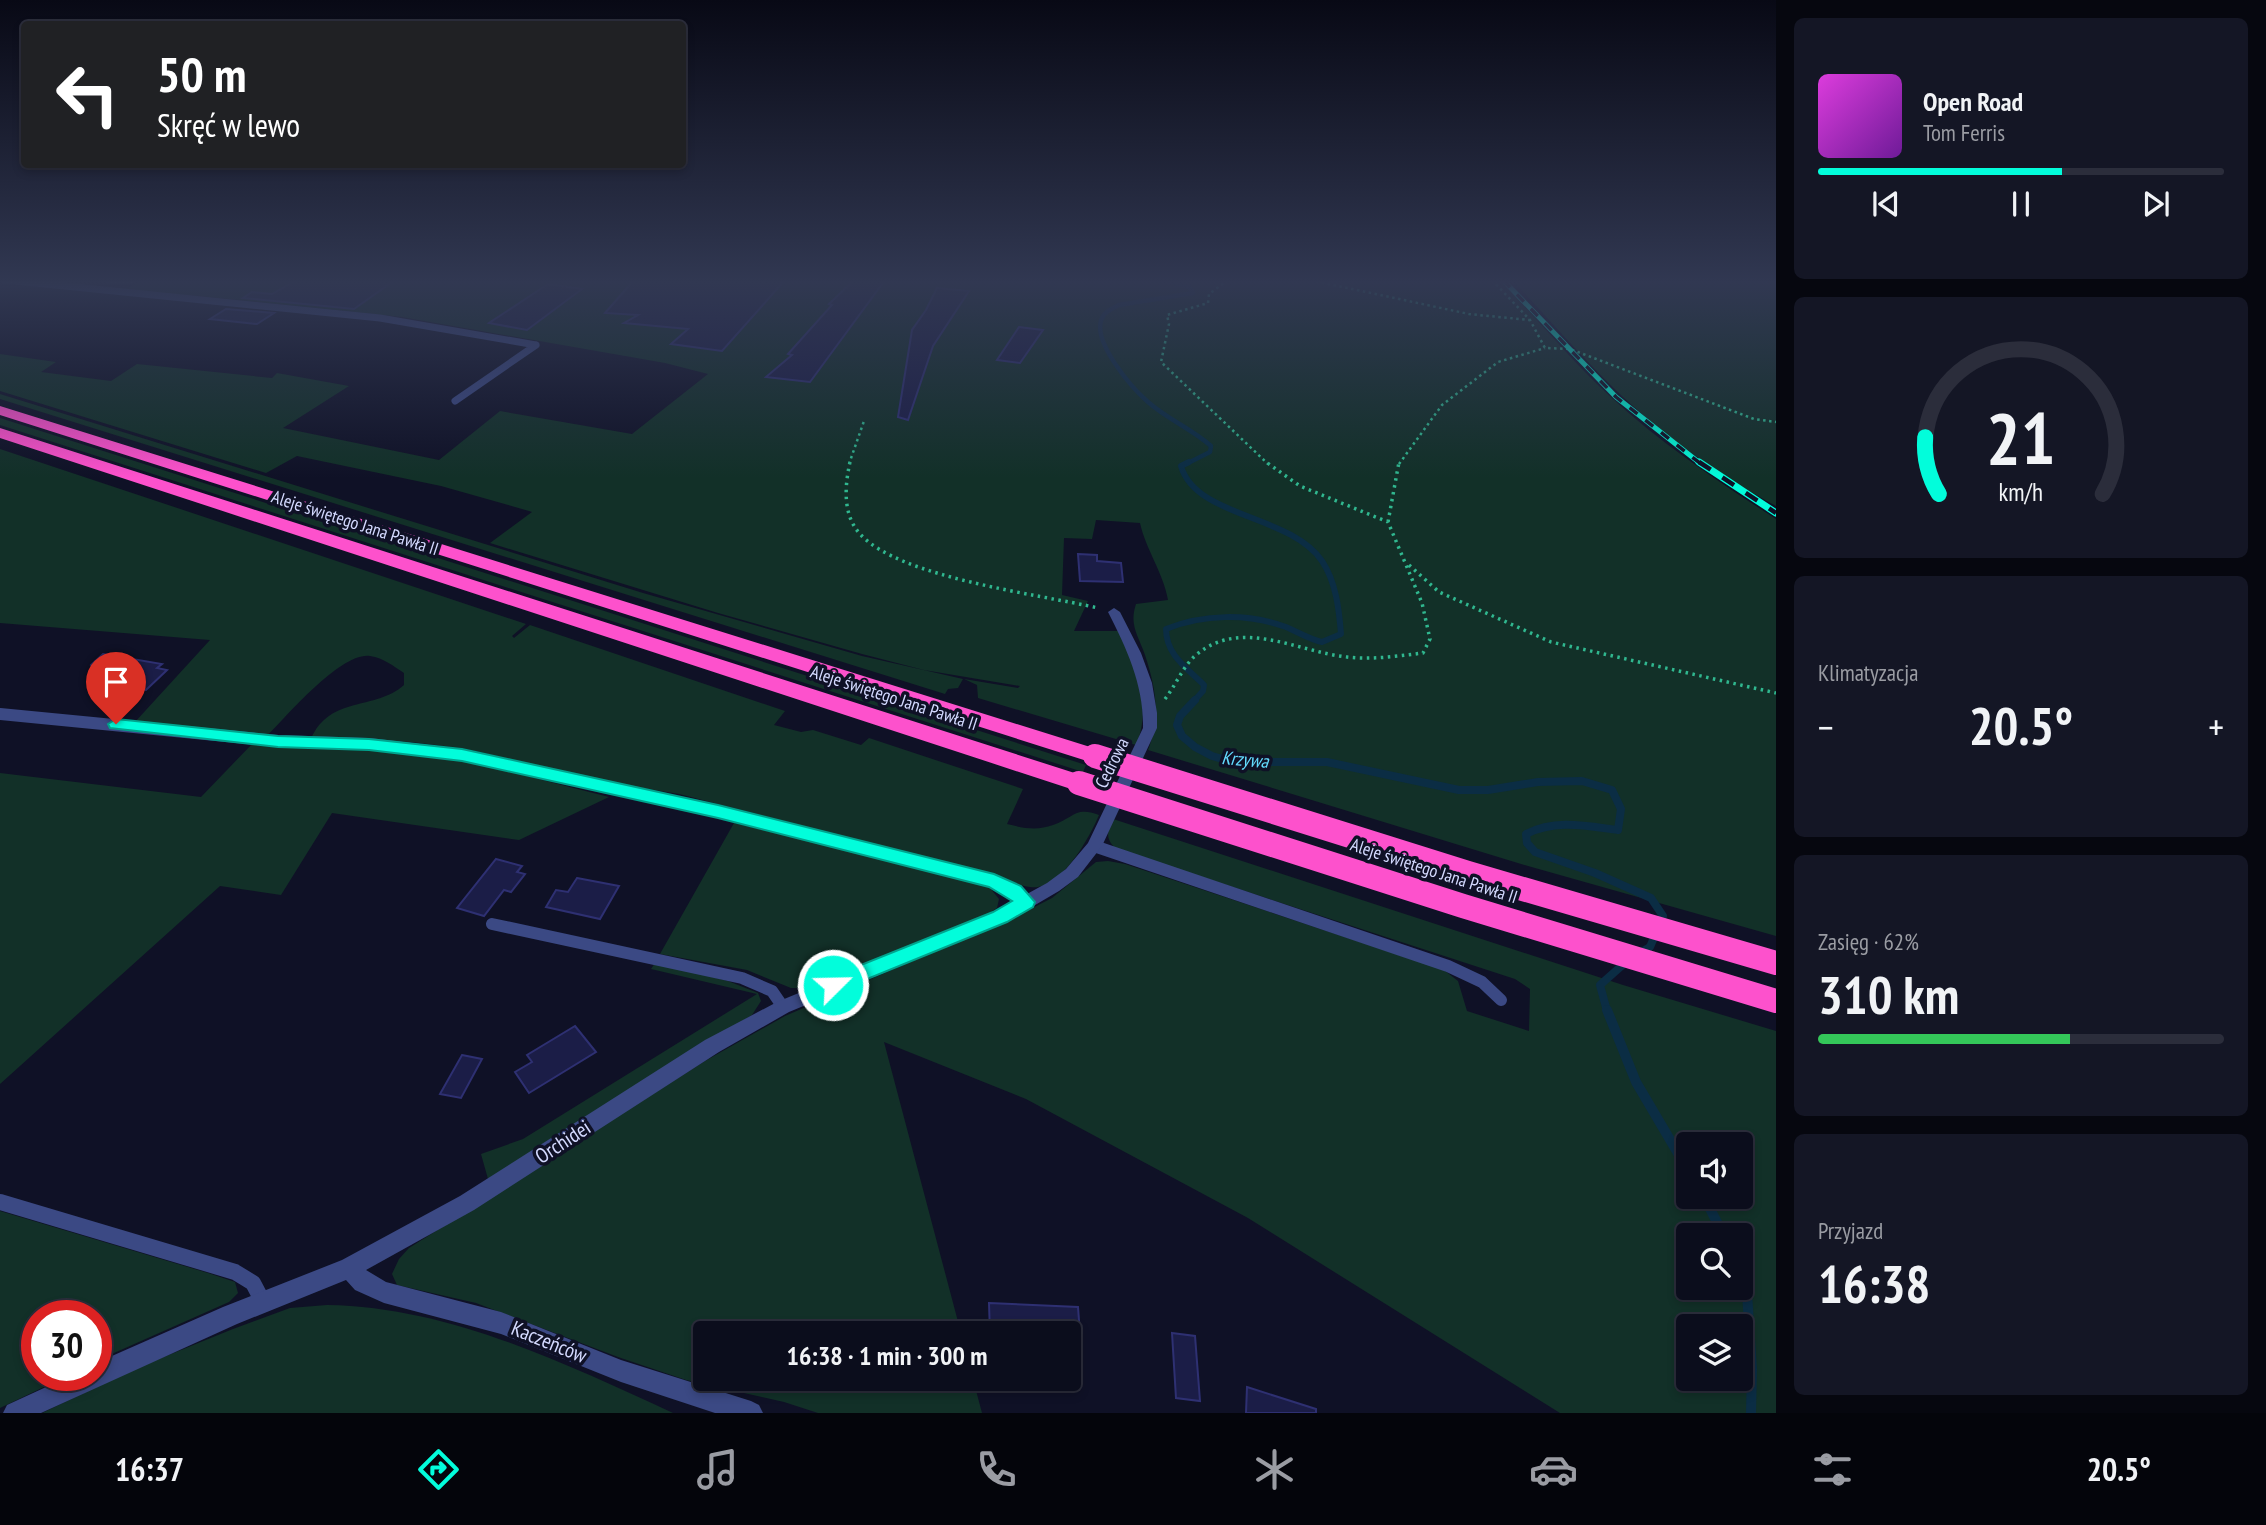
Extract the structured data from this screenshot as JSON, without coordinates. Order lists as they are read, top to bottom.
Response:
{
  "streets": {
    "highway": ["Aleje świętego Jana Pawła II"],
    "street": ["Cedrowa", "Orchidei", "Kaczeńców"]
  },
  "crossings": [
    ["Cedrowa", "Orchidei"],
    ["Orchidei", "Kaczeńców"]
  ],
  "water": ["Krzywa"],
  "page": {
    "turn": ["50 m", "Skręć w lewo"],
    "song": ["Open Road", "Tom Ferris"],
    "tile": [
      "Klimatyzacja",
      ["Zasięg · 62%", "310 km"],
      ["Przyjazd", "16:38"]
    ],
    "heat": ["−", "20.5°", "+"],
    "limit": "30",
    "trip": "16:38 · 1 min · 300 m",
    "tabs": ["16:37", "20.5°"],
    "gauge": ["21", "km/h"]
  }
}
